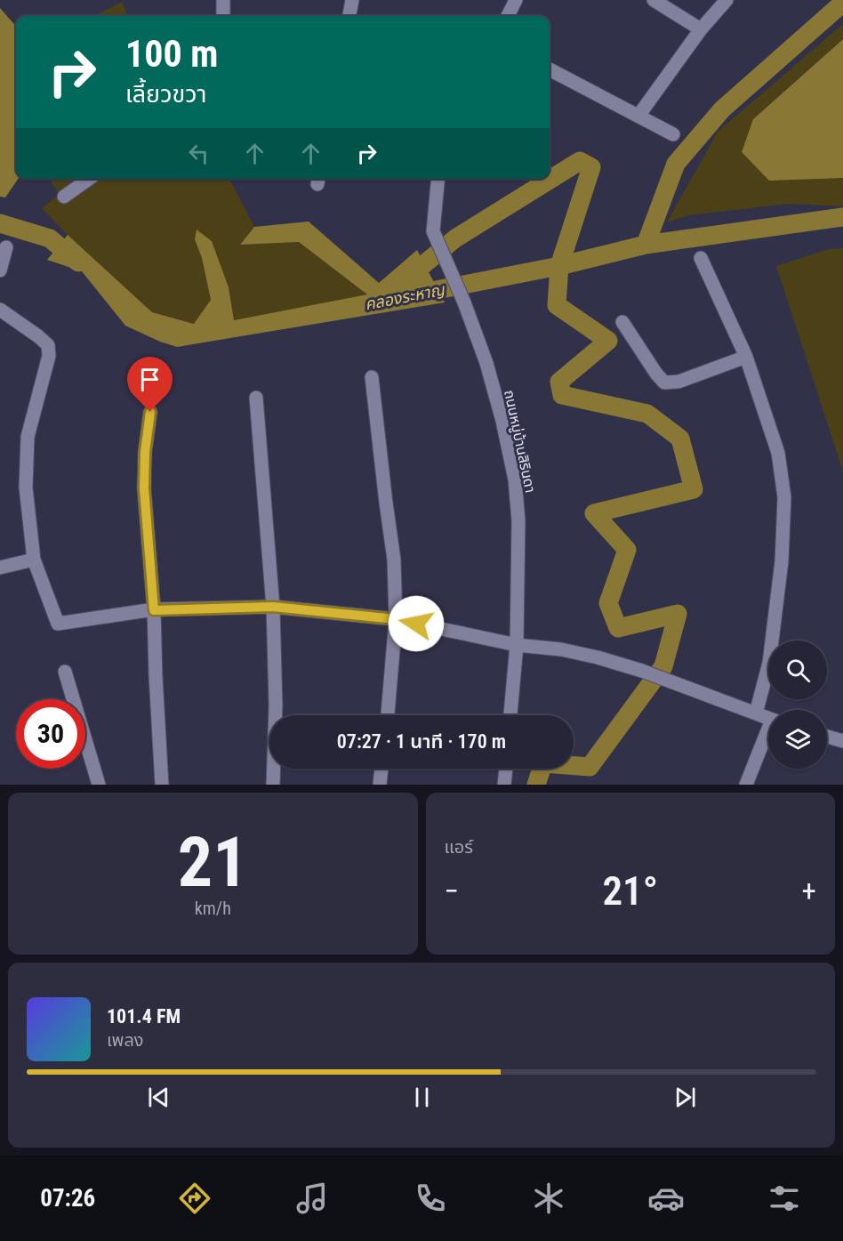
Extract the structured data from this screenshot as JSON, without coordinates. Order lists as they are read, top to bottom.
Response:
{
  "streets": {
    "street": ["ถนนหมู่บ้านสิรินดา"]
  },
  "water": ["คลองระหาญ"],
  "page": {
    "turn": ["100 m", "เลี้ยวขวา"],
    "limit": "30",
    "trip": "07:27 · 1 นาที · 170 m",
    "tile": [
      ["21", "km/h"],
      "แอร์"
    ],
    "heat": ["−", "21°", "+"],
    "song": ["101.4 FM", "เพลง"],
    "tabs": "07:26"
  }
}
